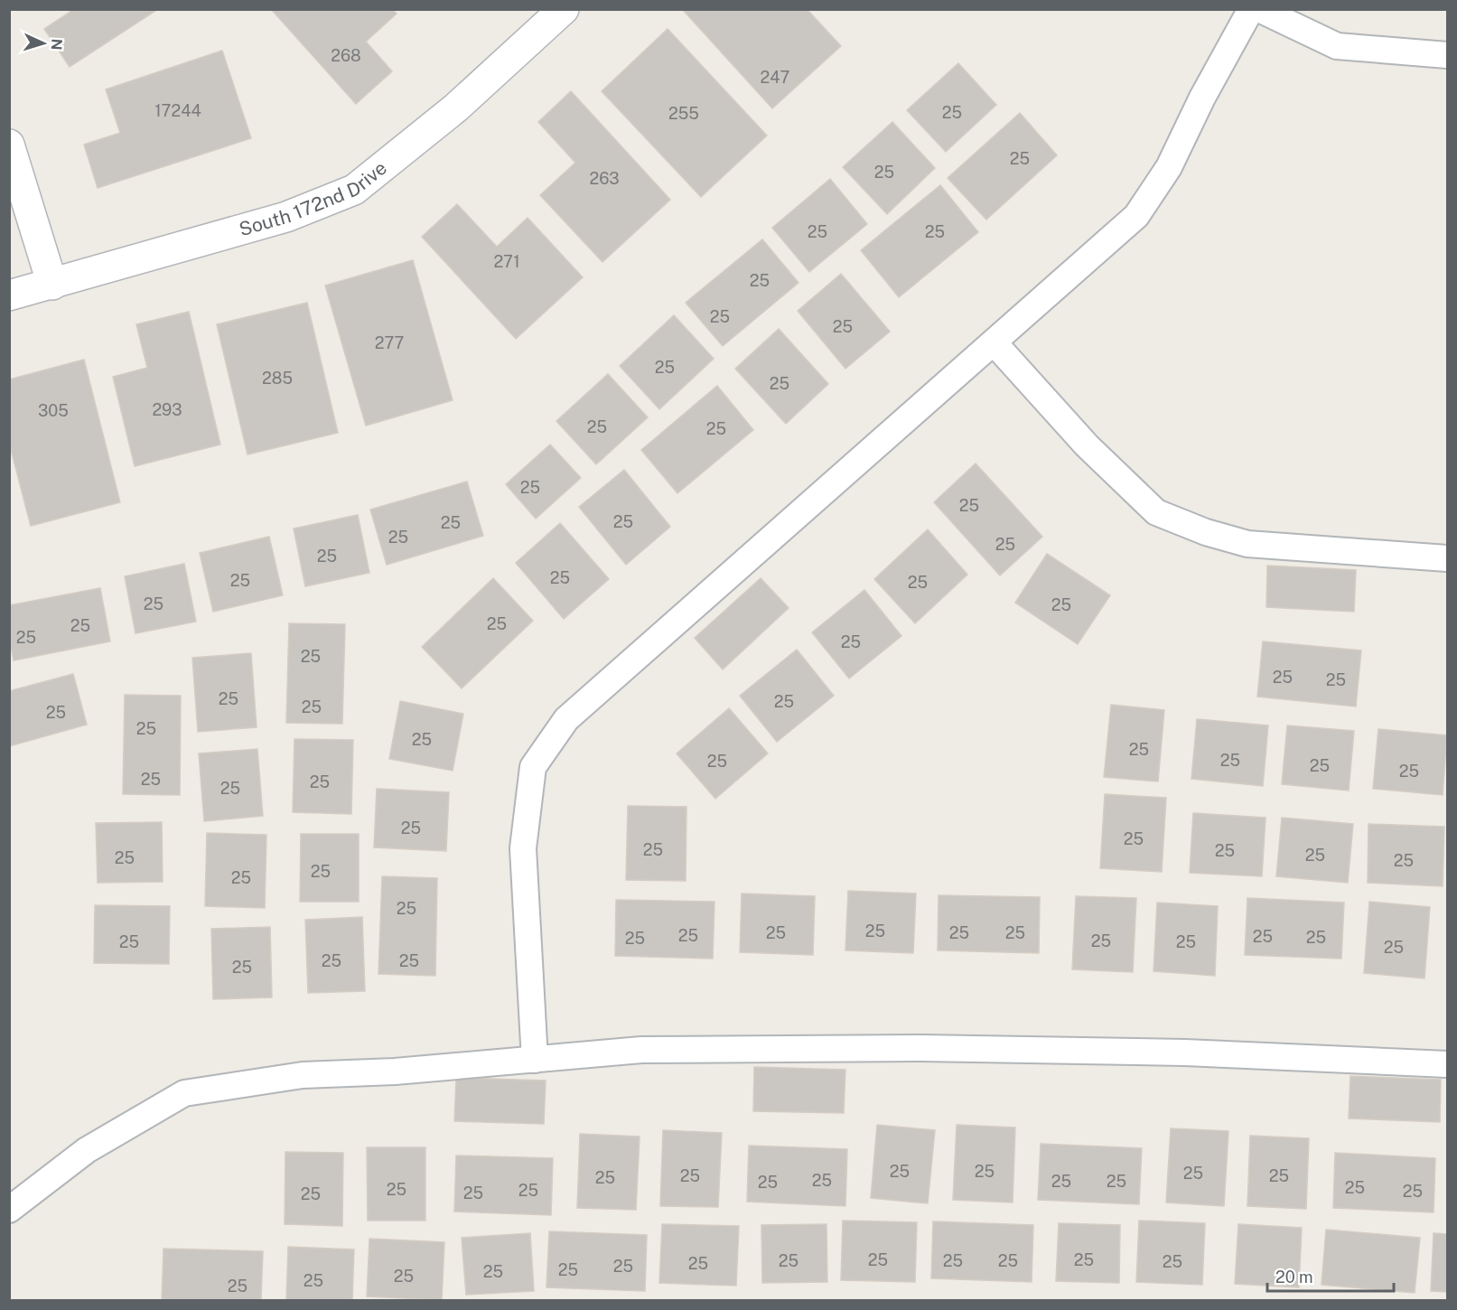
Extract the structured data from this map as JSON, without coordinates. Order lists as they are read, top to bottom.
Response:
{
  "streets": {
    "street": ["South 172nd Drive"]
  },
  "house_numbers": [
    "268",
    "247",
    "17244",
    "25",
    "255",
    "25",
    "25",
    "263",
    "25",
    "25",
    "271",
    "25",
    "25",
    "25",
    "277",
    "25",
    "285",
    "25",
    "293",
    "305",
    "25",
    "25",
    "25",
    "25",
    "25",
    "25",
    "25",
    "25",
    "25",
    "25",
    "25",
    "25",
    "25",
    "25",
    "25",
    "25",
    "25",
    "25",
    "25",
    "25",
    "25",
    "25",
    "25",
    "25",
    "25",
    "25",
    "25",
    "25",
    "25",
    "25",
    "25",
    "25",
    "25",
    "25",
    "25",
    "25",
    "25",
    "25",
    "25",
    "25",
    "25",
    "25",
    "25",
    "25",
    "25",
    "25",
    "25",
    "25",
    "25",
    "25",
    "25",
    "25",
    "25",
    "25",
    "25",
    "25",
    "25",
    "25",
    "25",
    "25",
    "25",
    "25",
    "25",
    "25",
    "25",
    "25",
    "25",
    "25",
    "25",
    "25",
    "25",
    "25",
    "25",
    "25",
    "25",
    "25",
    "25",
    "25",
    "25",
    "25",
    "25",
    "25",
    "25",
    "25",
    "25",
    "25",
    "25",
    "25",
    "25"
  ],
  "scale_bar": "20 m",
  "north": "right"
}
